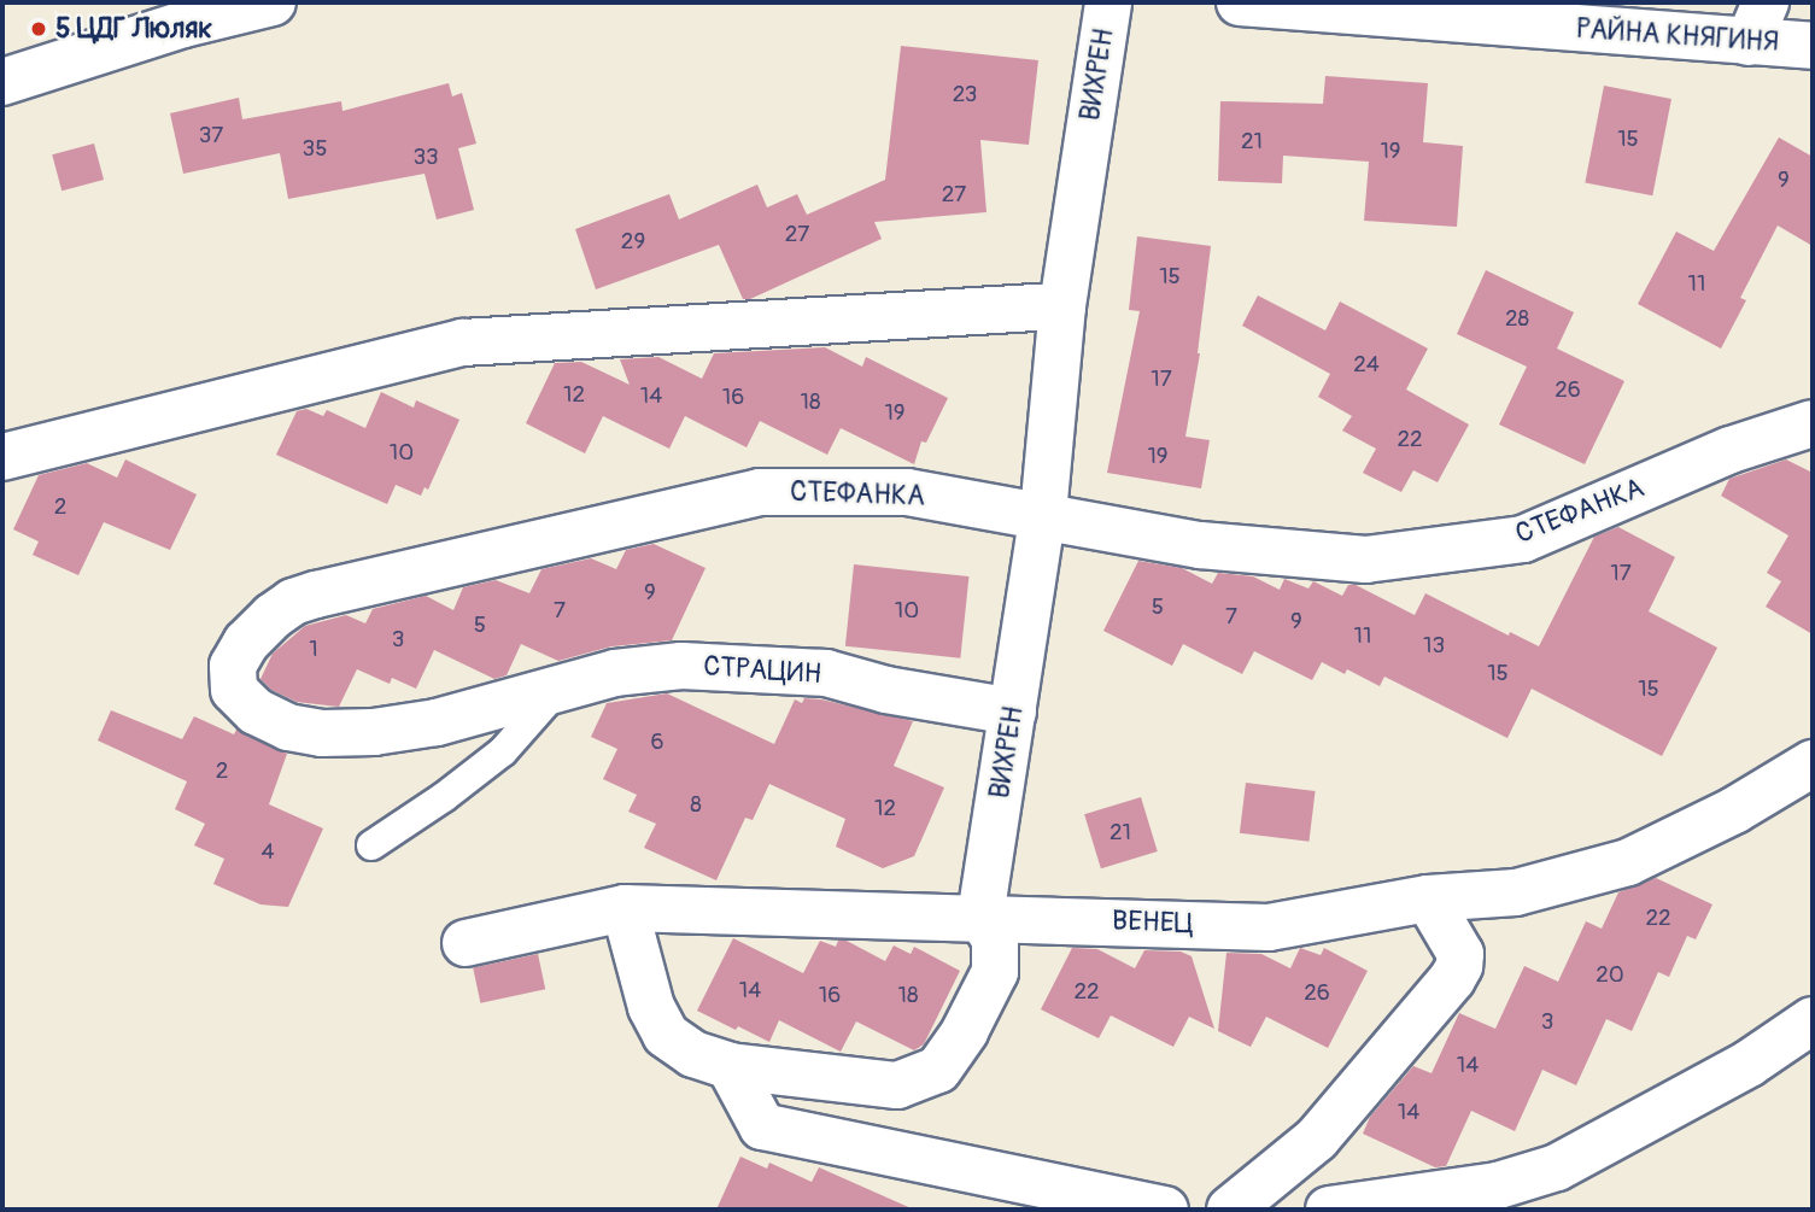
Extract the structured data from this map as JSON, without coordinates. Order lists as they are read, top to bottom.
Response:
{
  "streets": {
    "street": [
      "РАЙНА КНЯГИНЯ",
      "ВИХРЕН",
      "СТЕФАНКА",
      "СТРАЦИН",
      "ВЕНЕЦ"
    ]
  },
  "crossings": [
    ["ВИХРЕН", "СТЕФАНКА"],
    ["ВИХРЕН", "СТРАЦИН"],
    ["ВИХРЕН", "ВЕНЕЦ"],
    ["СТЕФАНКА", "СТРАЦИН"]
  ],
  "places": ["5 ЦДГ Люляк"],
  "house_numbers": [
    "23",
    "37",
    "15",
    "21",
    "35",
    "19",
    "33",
    "9",
    "27",
    "27",
    "29",
    "15",
    "11",
    "28",
    "24",
    "17",
    "26",
    "12",
    "14",
    "16",
    "18",
    "19",
    "22",
    "10",
    "19",
    "2",
    "17",
    "9",
    "5",
    "7",
    "10",
    "7",
    "9",
    "5",
    "11",
    "3",
    "13",
    "1",
    "15",
    "15",
    "6",
    "2",
    "8",
    "12",
    "21",
    "4",
    "22",
    "20",
    "14",
    "22",
    "26",
    "16",
    "18",
    "3",
    "14",
    "14"
  ]
}
